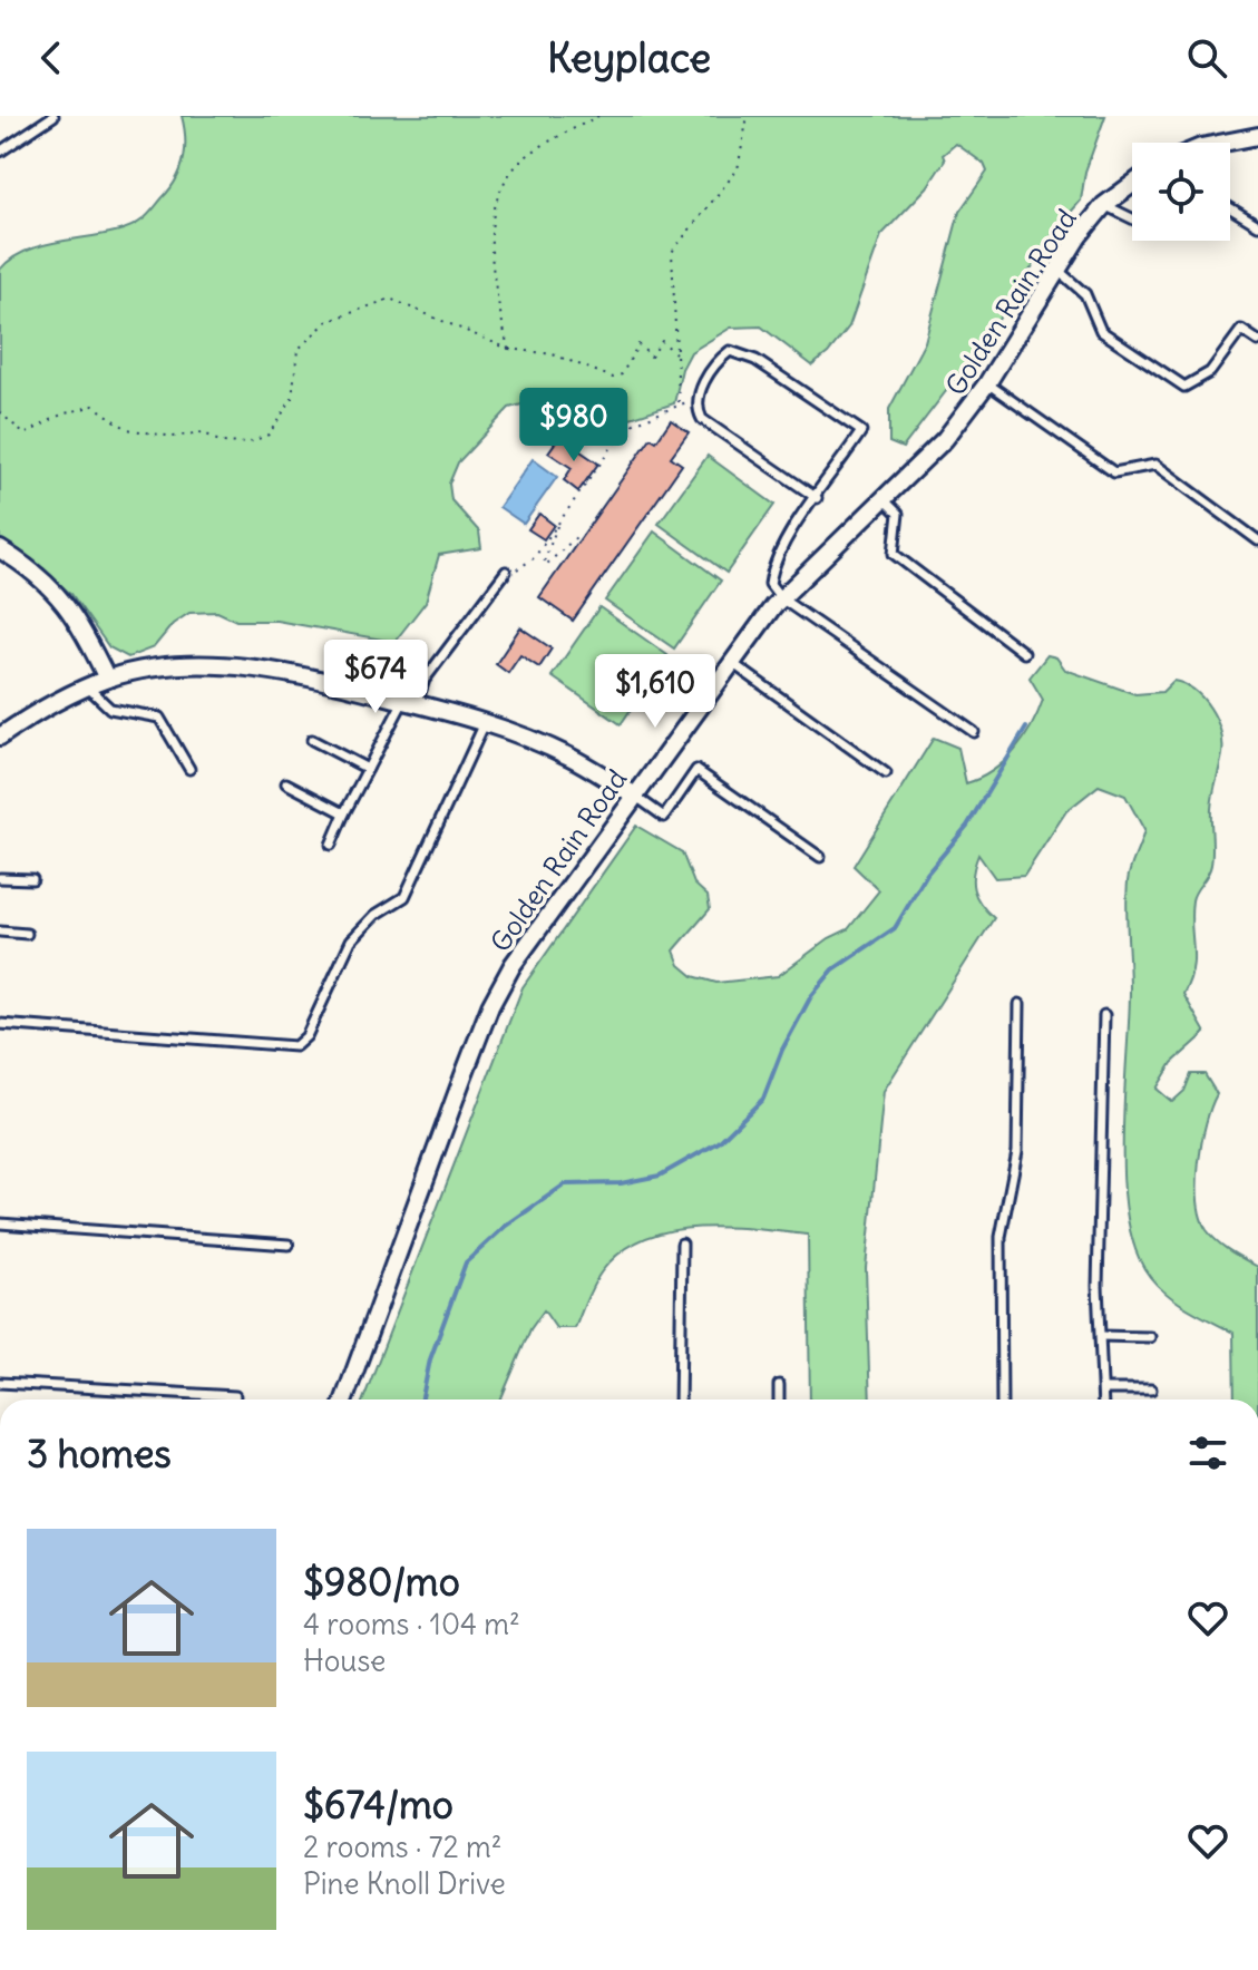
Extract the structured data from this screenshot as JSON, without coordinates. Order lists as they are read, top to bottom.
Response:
{
  "streets": {
    "street": ["Golden Rain Road"]
  },
  "page": {
    "header": "Keyplace",
    "price": ["$980", "$674", "$1,610"],
    "heading": "3 homes",
    "list": [
      {
        "name": "$980/mo",
        "note": "4 rooms · 104 m² · House"
      },
      {
        "name": "$674/mo",
        "note": "2 rooms · 72 m² · Pine Knoll Drive"
      }
    ]
  }
}
